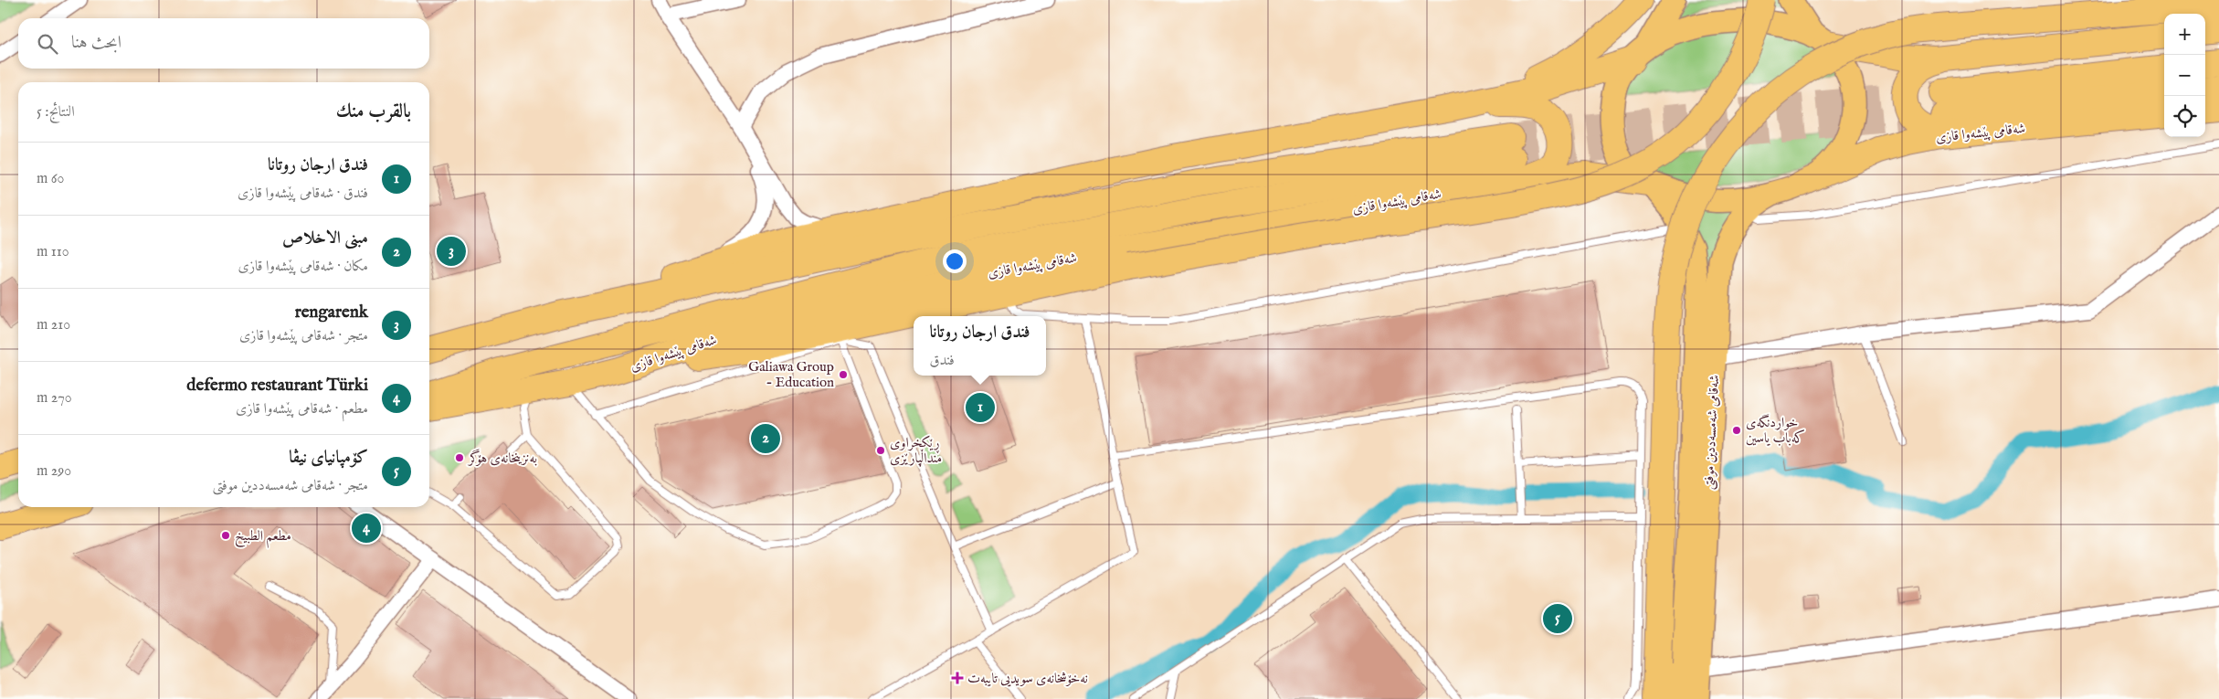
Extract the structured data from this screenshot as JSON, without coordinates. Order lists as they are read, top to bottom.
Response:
{
  "streets": {
    "highway": ["شەقامی پێشەوا قازی"],
    "main road": ["شەقامی شەمسەددین موفتی"]
  },
  "crossings": [
    ["شەقامی پێشەوا قازی", "شەقامی شەمسەددین موفتی"]
  ],
  "places": {
    "other": [
      "Galiawa Group - Education",
      "خواردنگەی کەباب یاسین",
      "ڕێکخراوی منداڵپارێزی",
      "بەنزینخانەی هۆگر",
      "مطعم الطبيخ"
    ],
    "health": ["نەخۆشخانەی سویدیی تایبەت"]
  },
  "page": {
    "map_buttons": ["+", "−"],
    "search": "ابحث هنا",
    "heading": ["بالقرب منك", "النتائج: 5"],
    "list": [
      {
        "mark": "1",
        "name": "فندق ارجان روتانا",
        "note": "فندق · شەقامی پێشەوا قازی",
        "value": "60 m"
      },
      {
        "mark": "2",
        "name": "مبنى الاخلاص",
        "note": "مكان · شەقامی پێشەوا قازی",
        "value": "110 m"
      },
      {
        "mark": "3",
        "name": "rengarenk",
        "note": "متجر · شەقامی پێشەوا قازی",
        "value": "210 m"
      },
      {
        "mark": "4",
        "name": "defermo restaurant Türki",
        "note": "مطعم · شەقامی پێشەوا قازی",
        "value": "270 m"
      },
      {
        "mark": "5",
        "name": "کۆمپانیای نیڤا",
        "note": "متجر · شەقامی شەمسەددین موفتی",
        "value": "290 m"
      }
    ],
    "pins": [
      "3",
      "1",
      "2",
      "4",
      "5"
    ],
    "popup": ["فندق ارجان روتانا", "فندق"]
  }
}
